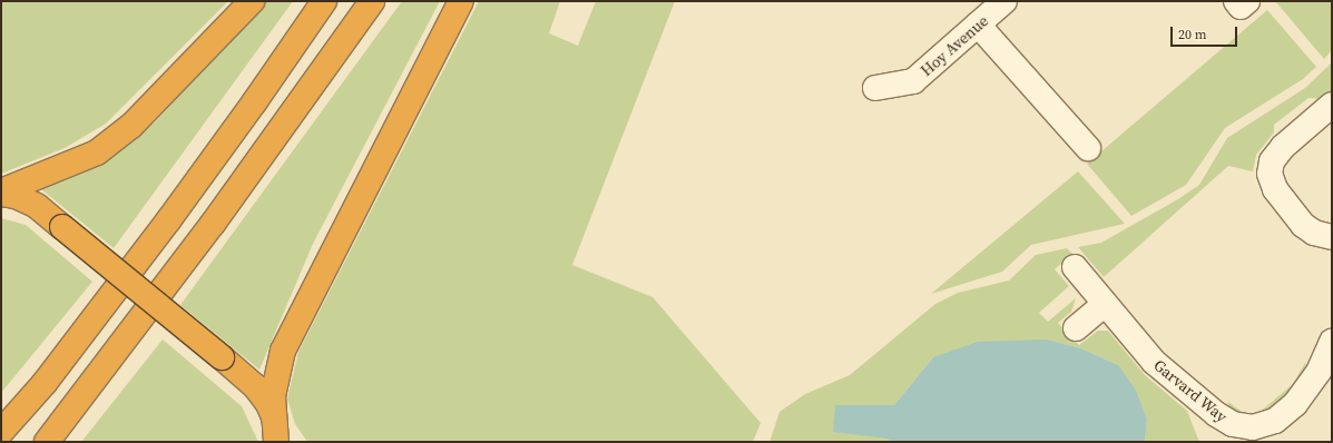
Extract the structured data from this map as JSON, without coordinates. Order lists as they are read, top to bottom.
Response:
{
  "streets": {
    "street": ["Hoy Avenue", "Garvard Way"]
  },
  "scale_bar": "20 m"
}
